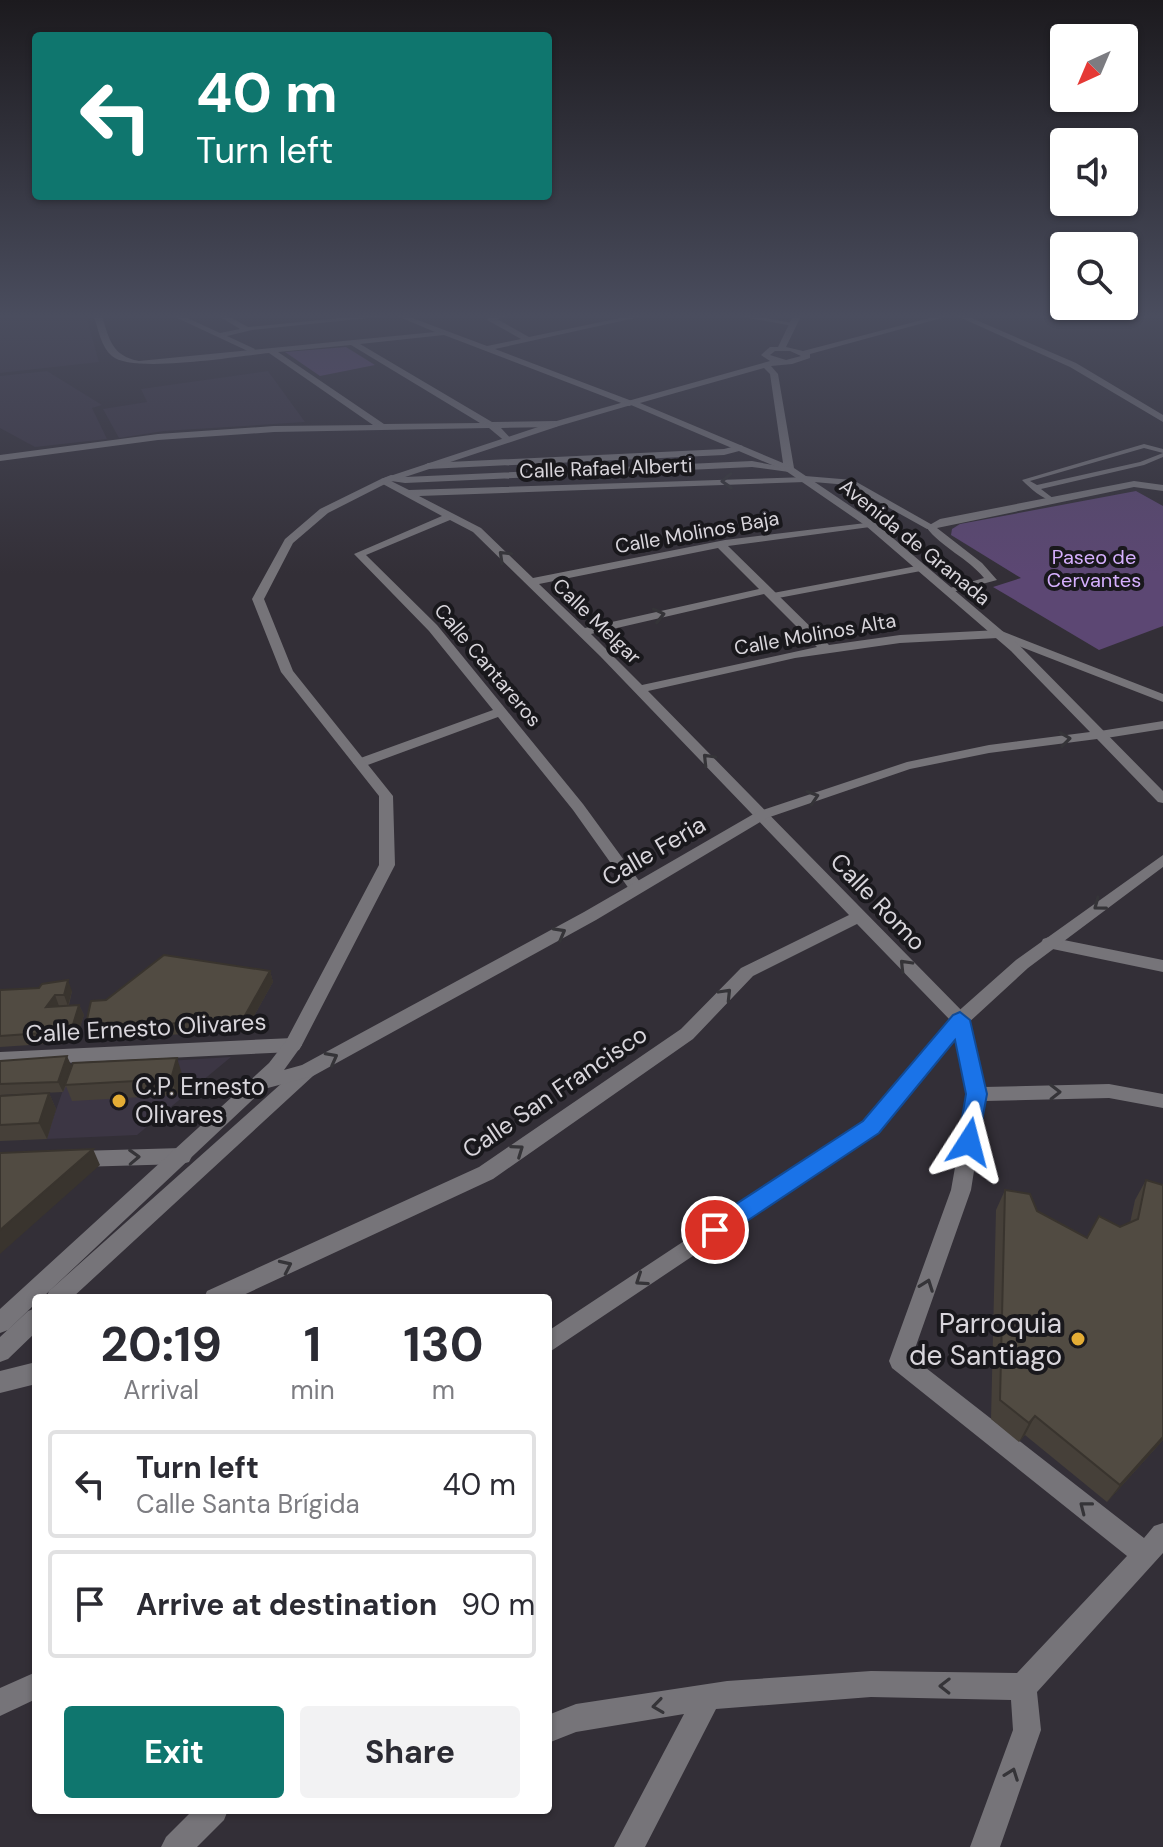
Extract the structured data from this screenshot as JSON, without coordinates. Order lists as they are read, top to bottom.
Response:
{
  "streets": {
    "street": [
      "Calle Rafael Alberti",
      "Calle Molinos Baja",
      "Avenida de Granada",
      "Calle Melgar",
      "Calle Molinos Alta",
      "Calle Cantareros",
      "Calle Feria",
      "Calle Romo",
      "Calle Ernesto Olivares",
      "Calle San Francisco"
    ]
  },
  "crossings": [
    ["Calle Rafael Alberti", "Avenida de Granada"],
    ["Calle Rafael Alberti", "Calle Melgar"],
    ["Calle Molinos Baja", "Avenida de Granada"],
    ["Calle Molinos Baja", "Calle Melgar"],
    ["Avenida de Granada", "Calle Molinos Alta"],
    ["Avenida de Granada", "Calle Feria"],
    ["Calle Melgar", "Calle Molinos Alta"],
    ["Calle Melgar", "Calle Cantareros"],
    ["Calle Melgar", "Calle Feria"],
    ["Calle Melgar", "Calle Romo"],
    ["Calle Cantareros", "Calle Feria"],
    ["Calle Feria", "Calle Romo"],
    ["Calle Romo", "Calle San Francisco"]
  ],
  "one_way": [
    "Calle Melgar",
    "Calle Feria",
    "Calle Romo",
    "Calle San Francisco"
  ],
  "parks": ["Paseo de Cervantes"],
  "places": ["C.P. Ernesto Olivares", "Parroquia de Santiago"],
  "north": "bottom left",
  "page": {
    "turn": ["40 m", "Turn left"],
    "eta": [
      "20:19",
      "Arrival",
      "1",
      "min",
      "130",
      "m"
    ],
    "list": [
      {
        "name": "Turn left",
        "note": "Calle Santa Brígida",
        "value": "40 m"
      },
      {
        "name": "Arrive at destination",
        "value": "90 m"
      }
    ],
    "buttons": ["Exit", "Share"]
  }
}
